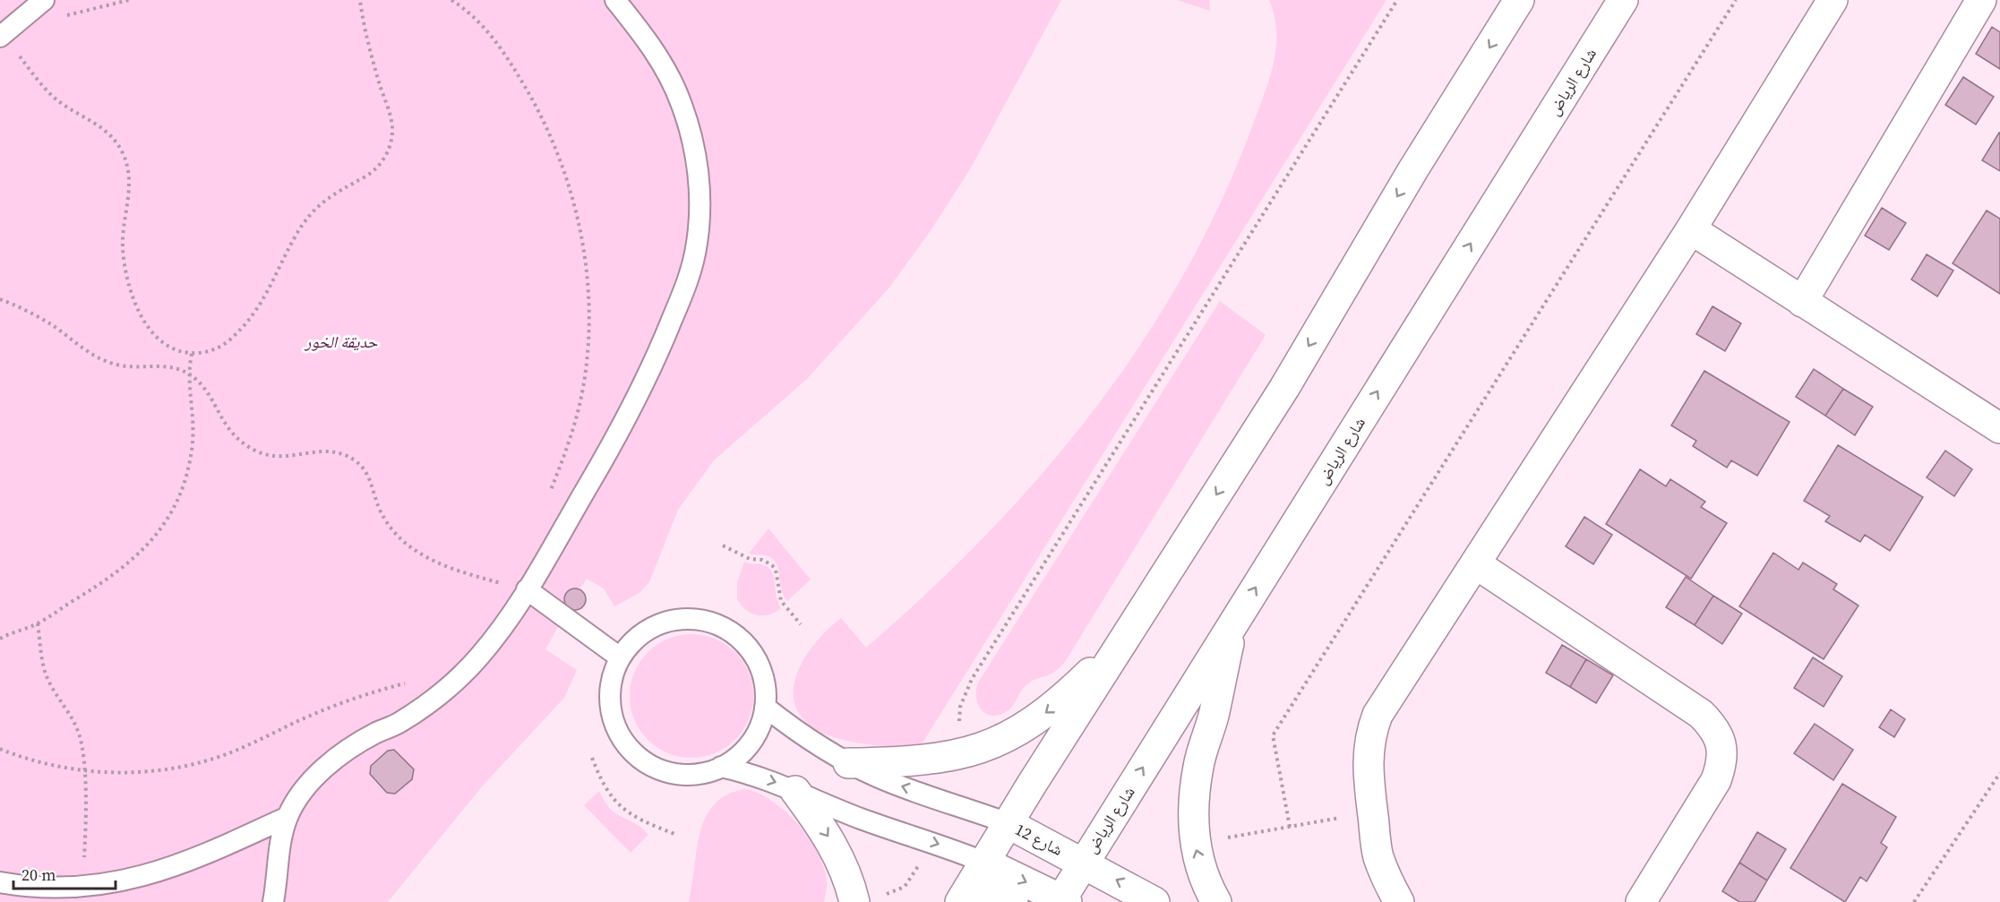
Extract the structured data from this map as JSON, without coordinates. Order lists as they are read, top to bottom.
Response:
{
  "streets": {
    "main road": ["شارع الرياض", "شارع 12"]
  },
  "crossings": [
    ["شارع الرياض", "شارع 12"]
  ],
  "one_way": ["شارع 12"],
  "parks": ["حديقة الخور"],
  "scale_bar": "20 m"
}
